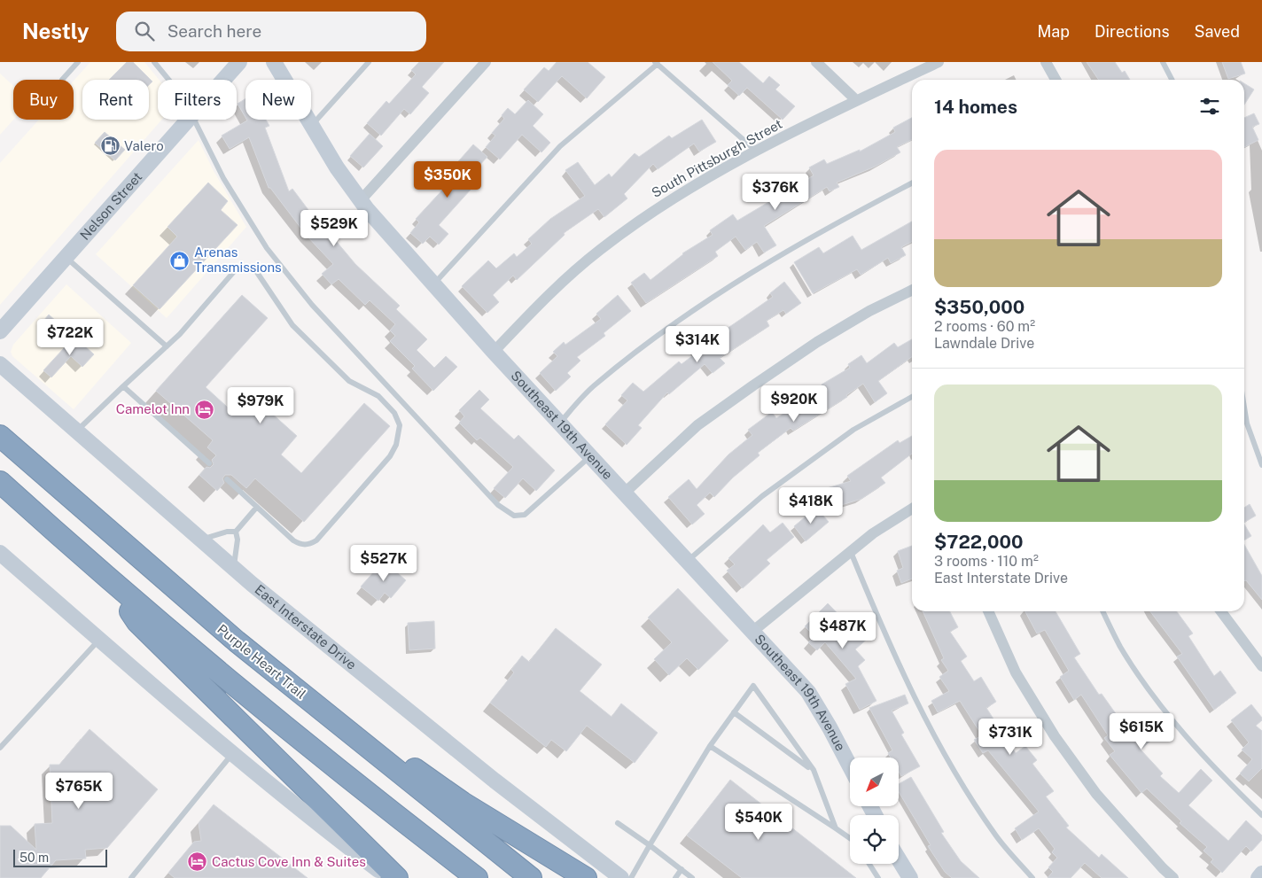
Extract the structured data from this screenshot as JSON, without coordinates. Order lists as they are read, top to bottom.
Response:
{
  "streets": {
    "highway": ["Purple Heart Trail"],
    "street": [
      "South Pittsburgh Street",
      "Nelson Street",
      "Southeast 19th Avenue",
      "East Interstate Drive"
    ]
  },
  "crossings": [
    ["South Pittsburgh Street", "Southeast 19th Avenue"]
  ],
  "places": {
    "fuel station": ["Valero"],
    "shop": ["Arenas Transmissions"],
    "hotel": ["Camelot Inn", "Cactus Cove Inn & Suites"]
  },
  "scale_bar": "50 m",
  "north": "bottom left",
  "page": {
    "header": "Nestly",
    "search": "Search here",
    "nav": ["Map", "Directions", "Saved"],
    "chip": [
      "Buy",
      "Rent",
      "Filters",
      "New"
    ],
    "heading": "14 homes",
    "list": [
      {
        "name": "$350,000",
        "note": "2 rooms · 60 m² · Lawndale Drive"
      },
      {
        "name": "$722,000",
        "note": "3 rooms · 110 m² · East Interstate Drive"
      }
    ],
    "price": [
      "$350K",
      "$376K",
      "$529K",
      "$722K",
      "$314K",
      "$920K",
      "$979K",
      "$418K",
      "$527K",
      "$487K",
      "$615K",
      "$731K",
      "$765K",
      "$540K"
    ],
    "scale": "50 m"
  }
}
